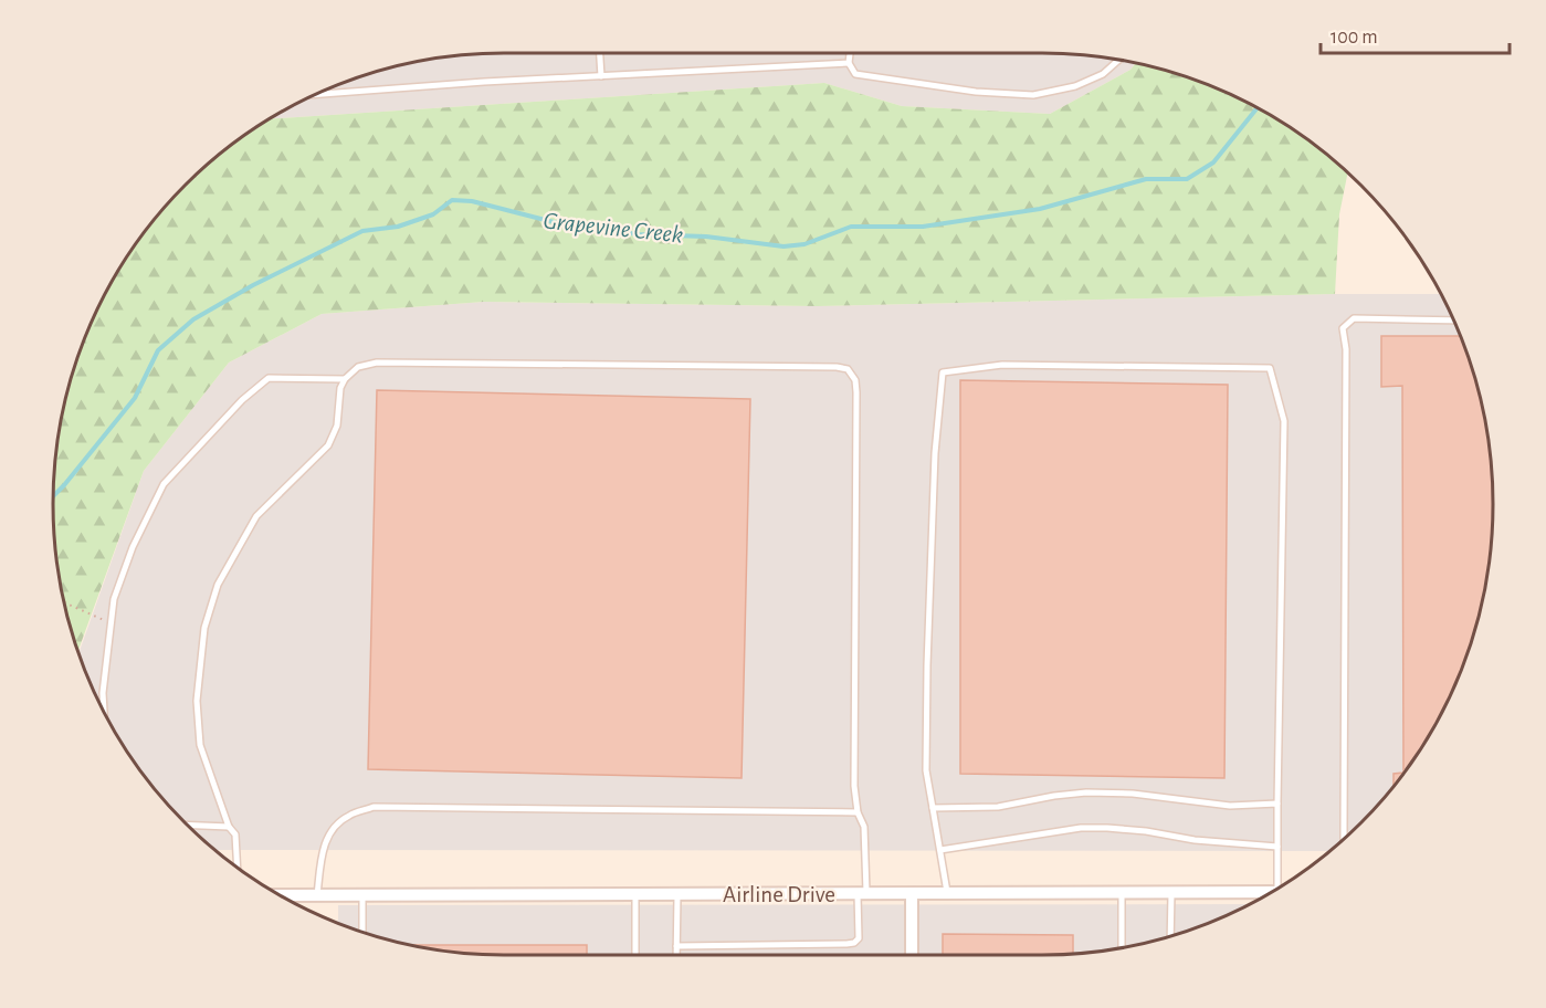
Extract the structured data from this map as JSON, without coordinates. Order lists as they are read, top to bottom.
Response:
{
  "streets": {
    "street": ["Airline Drive"]
  },
  "water": ["Grapevine Creek"],
  "scale_bar": "100 m"
}
